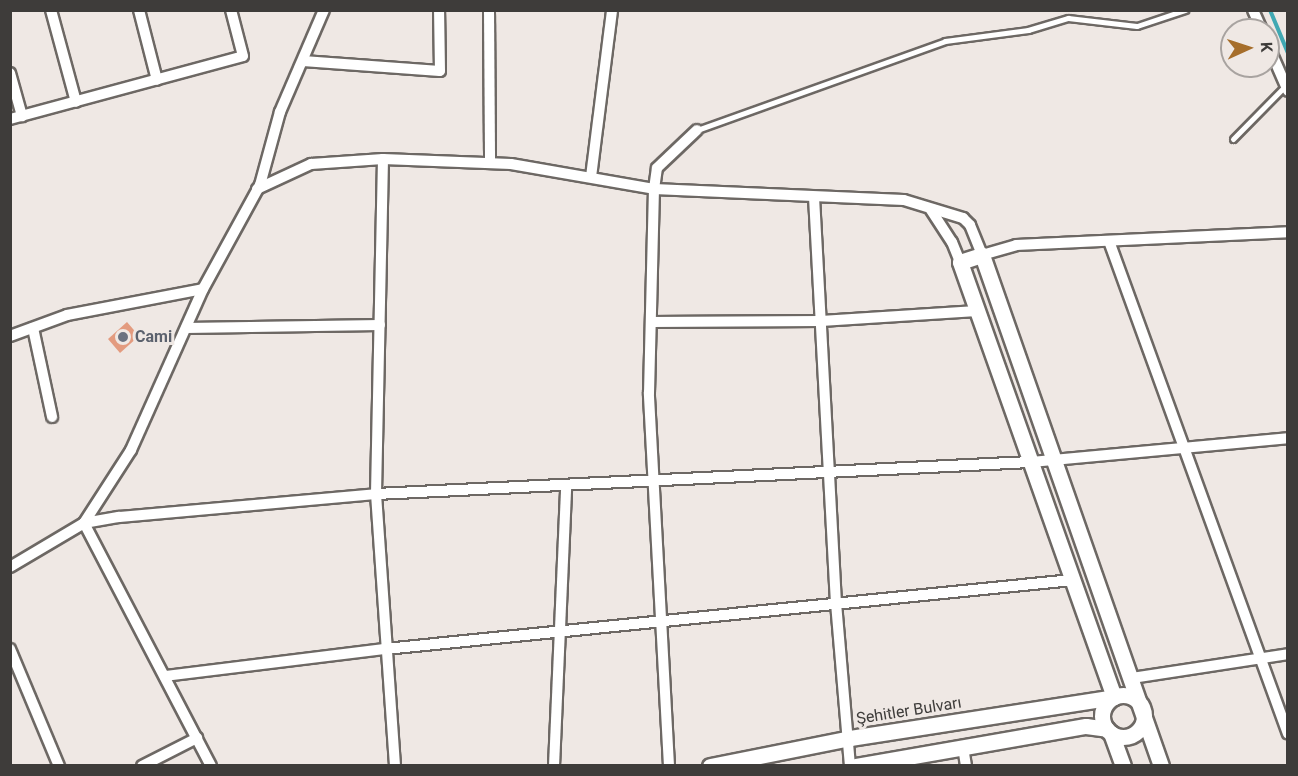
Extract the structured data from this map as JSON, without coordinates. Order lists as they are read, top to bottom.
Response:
{
  "streets": {
    "main road": ["Şehitler Bulvarı"]
  },
  "places": ["Cami"],
  "north": "right"
}
